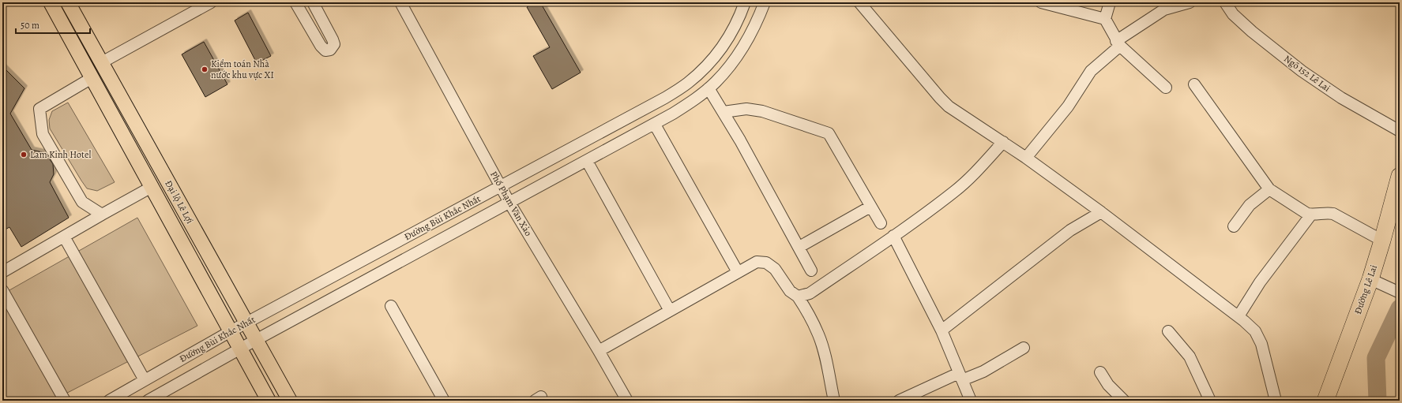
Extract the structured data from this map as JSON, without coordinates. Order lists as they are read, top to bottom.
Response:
{
  "streets": {
    "highway": ["Đường Lê Lai"],
    "main road": ["Đại lộ Lê Lợi"],
    "street": ["Ngõ 152 Lê Lai", "Phố Phạm Văn Xảo", "Đường Bùi Khắc Nhất"]
  },
  "crossings": [
    ["Đại lộ Lê Lợi", "Đường Bùi Khắc Nhất"],
    ["Phố Phạm Văn Xảo", "Đường Bùi Khắc Nhất"]
  ],
  "places": ["Kiểm toán Nhà nước khu vực XI", "Lam Kinh Hotel"],
  "scale_bar": "50 m"
}
